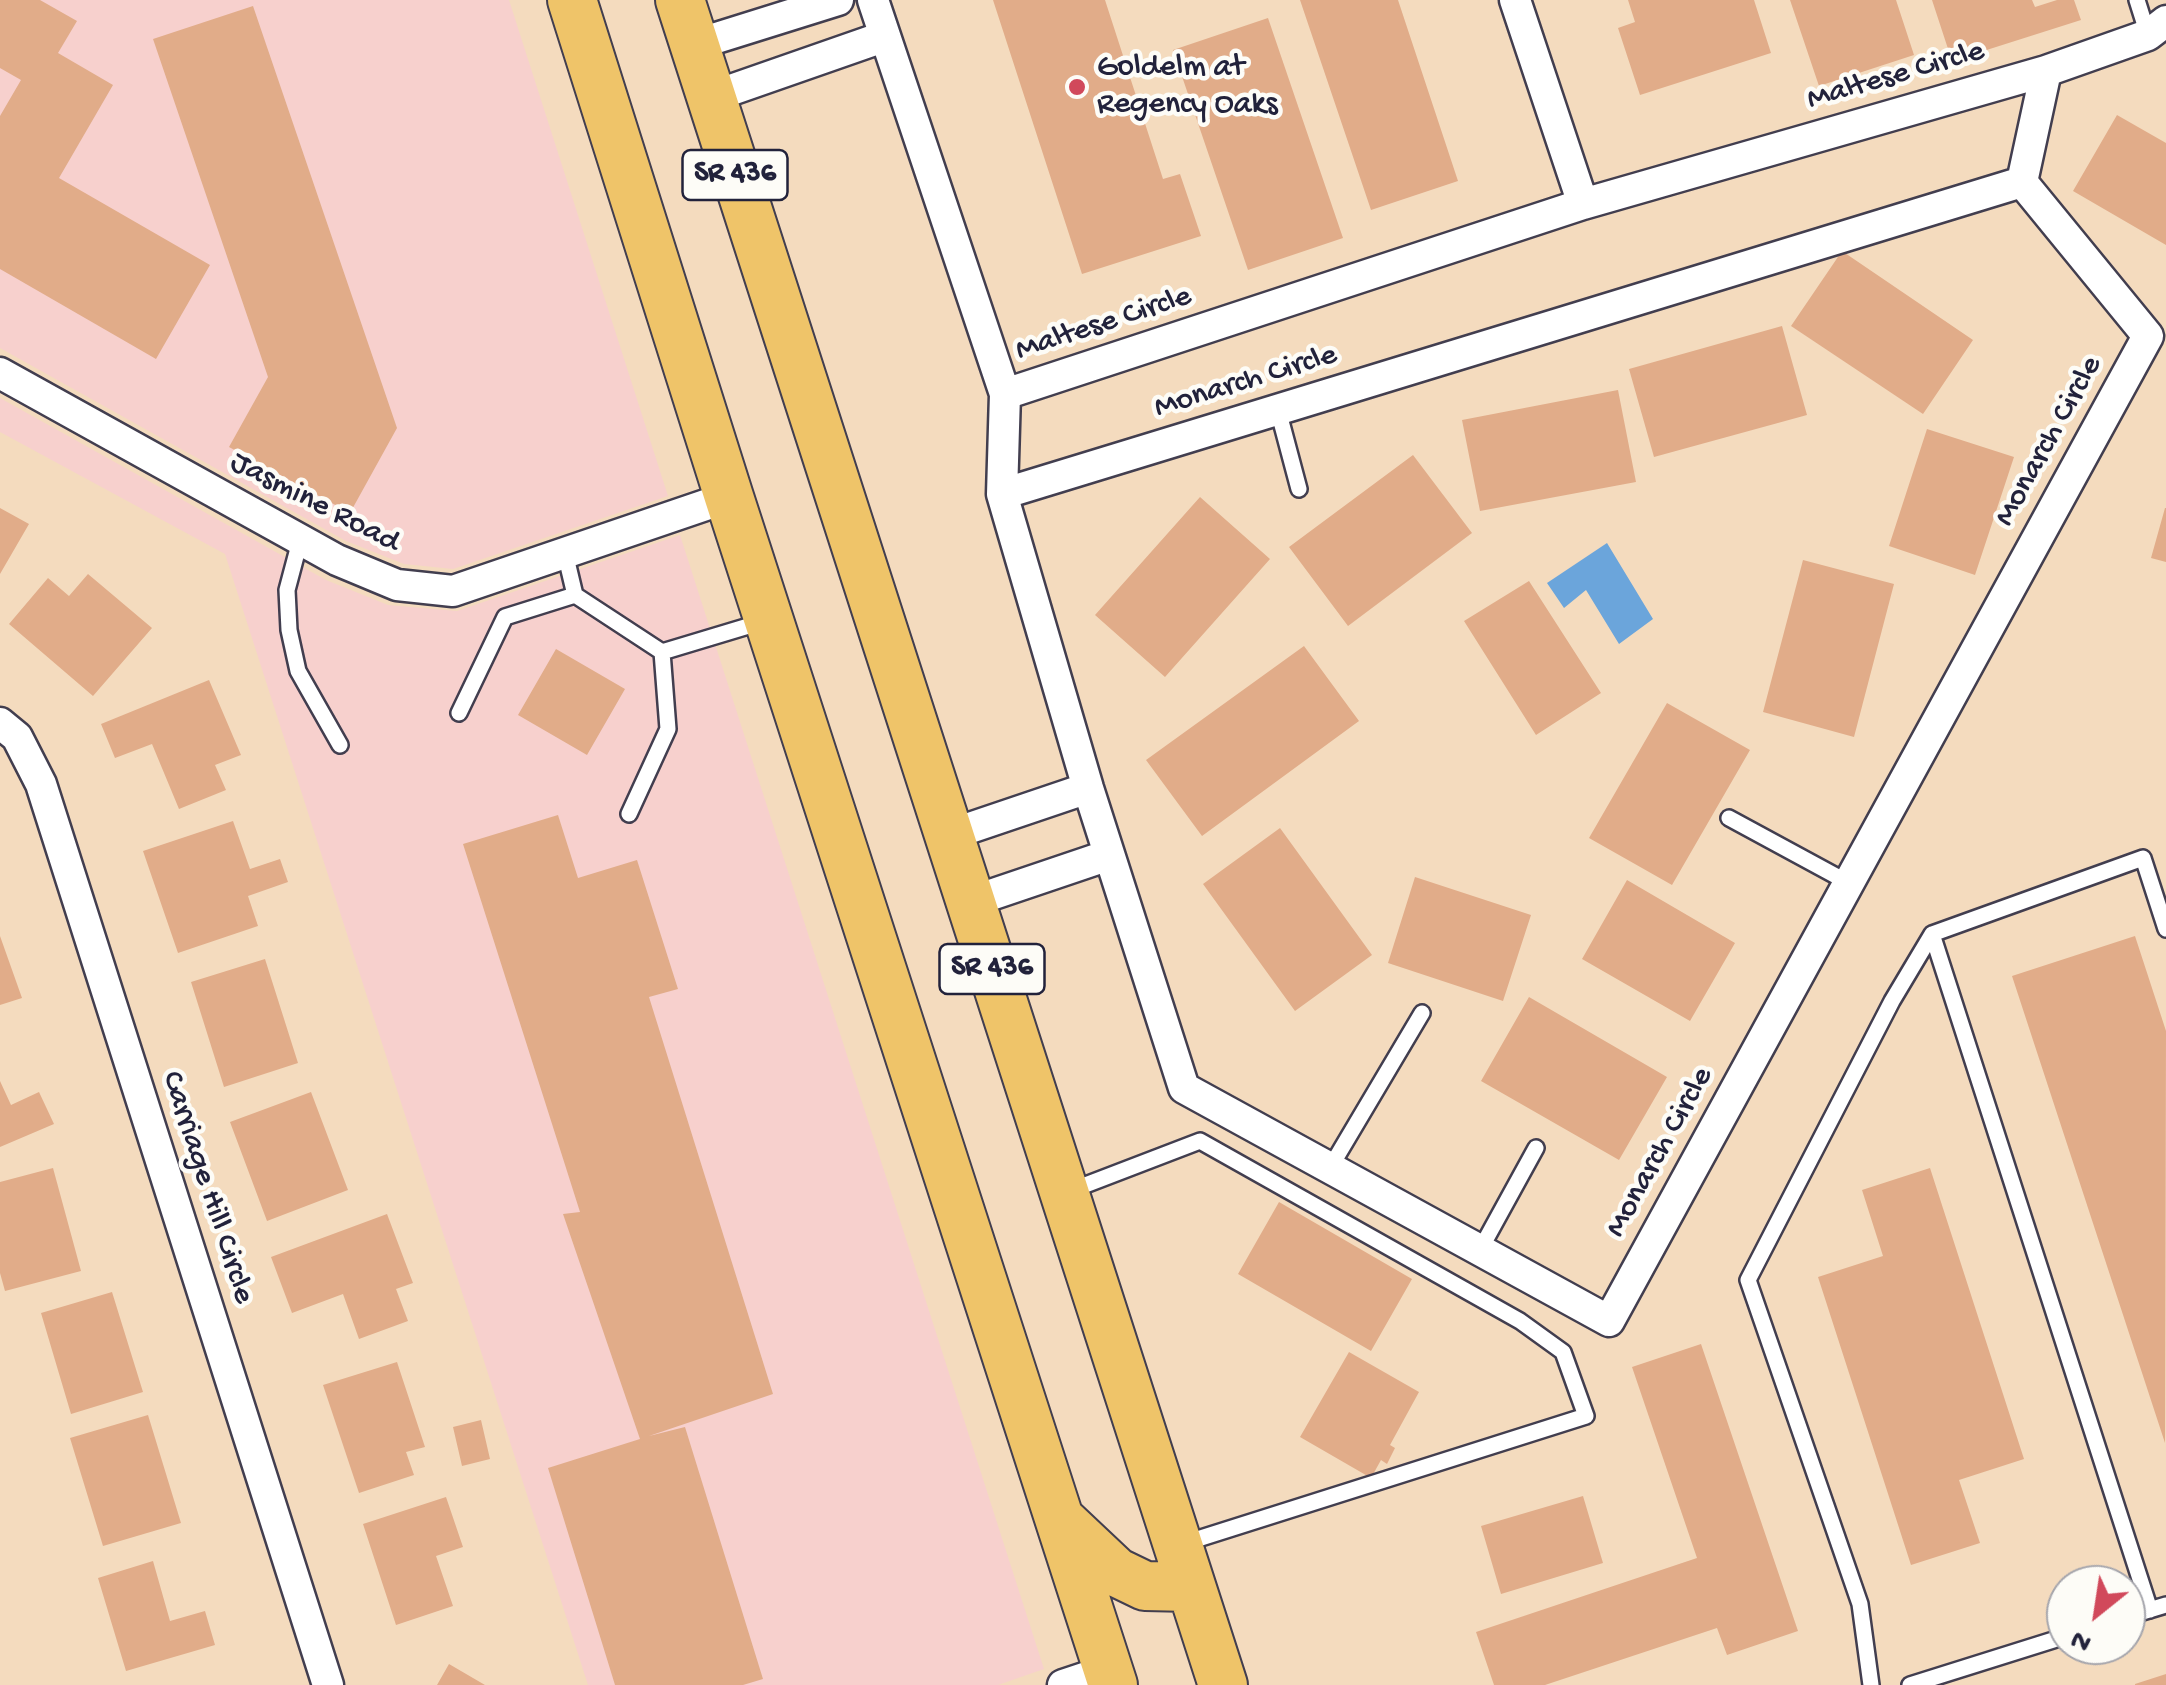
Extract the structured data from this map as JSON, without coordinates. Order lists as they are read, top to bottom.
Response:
{
  "streets": {
    "main road": ["SR 436"],
    "street": [
      "Maltese Circle",
      "Monarch Circle",
      "Jasmine Road",
      "Carriage Hill Circle"
    ]
  },
  "crossings": [
    ["SR 436", "Jasmine Road"]
  ],
  "places": ["Goldelm at Regency Oaks"],
  "north": "bottom left"
}
